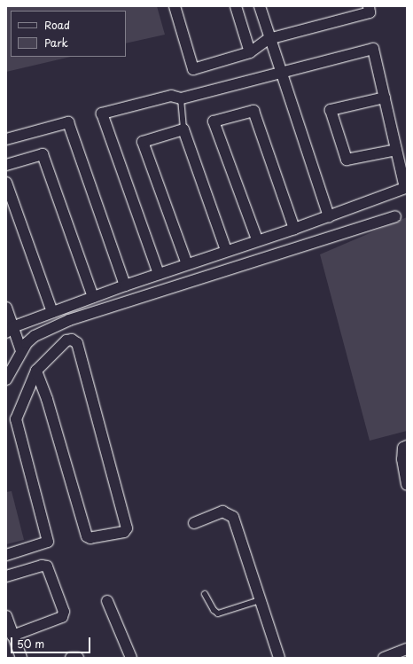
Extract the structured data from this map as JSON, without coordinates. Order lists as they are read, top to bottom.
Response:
{
  "legend": ["Road", "Park"],
  "scale_bar": "50 m"
}
